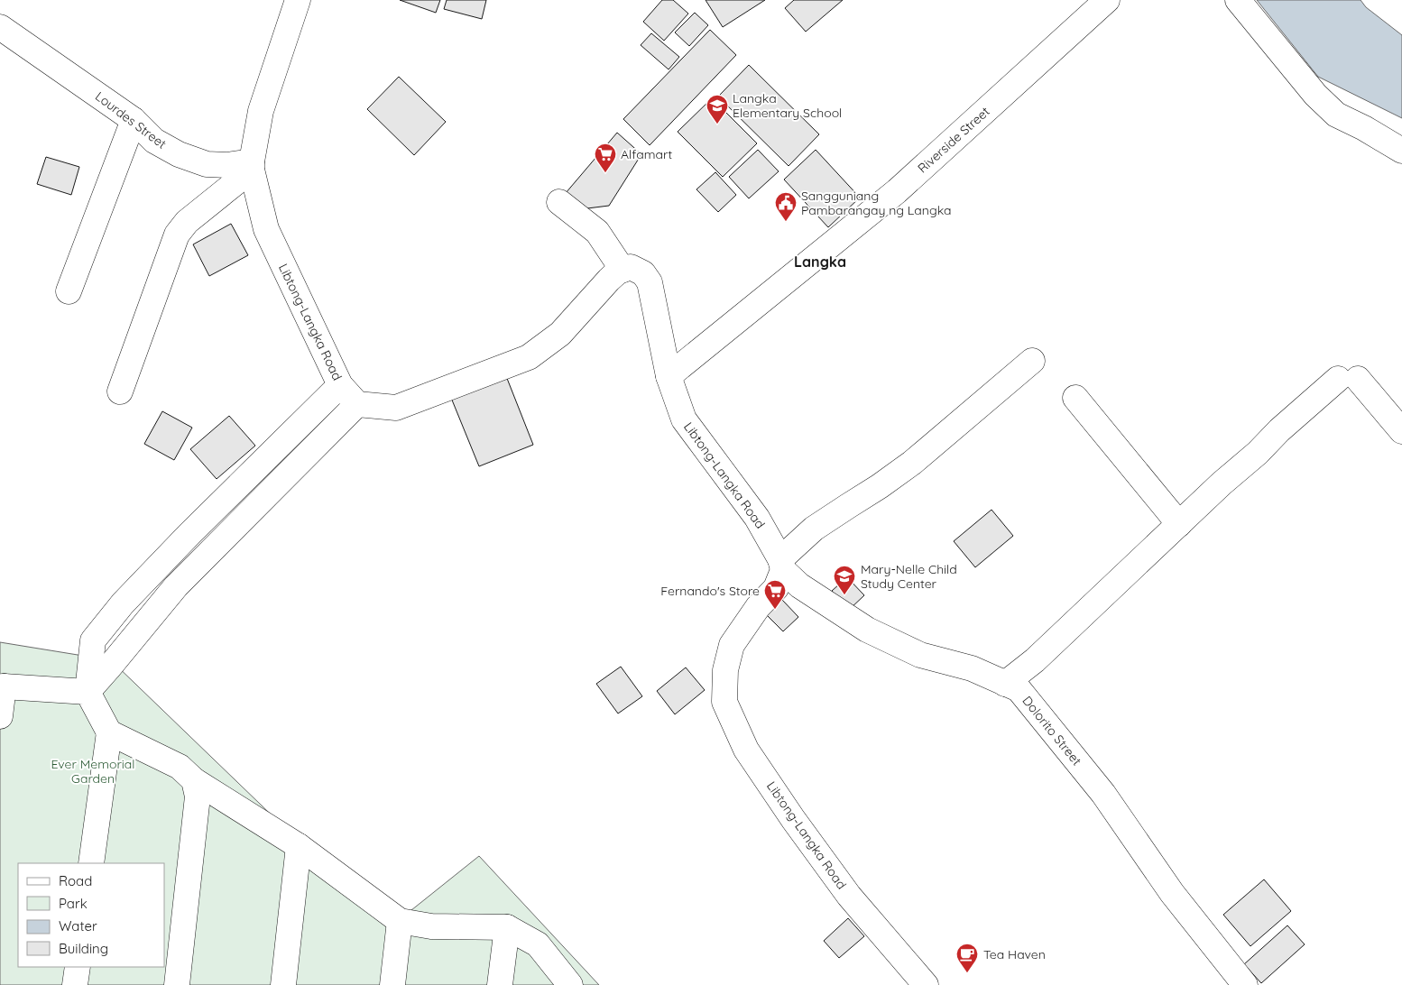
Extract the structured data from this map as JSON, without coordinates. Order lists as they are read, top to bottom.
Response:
{
  "streets": {
    "street": [
      "Lourdes Street",
      "Riverside Street",
      "Libtong-Langka Road",
      "Dolorito Street"
    ]
  },
  "crossings": [
    ["Lourdes Street", "Libtong-Langka Road"],
    ["Riverside Street", "Libtong-Langka Road"],
    ["Libtong-Langka Road", "Dolorito Street"]
  ],
  "districts": ["Langka"],
  "parks": ["Ever Memorial Garden"],
  "places": {
    "school or university": ["Langka Elementary School", "Mary-Nelle Child Study Center"],
    "supermarket": ["Alfamart", "Fernando's Store"],
    "public building": ["Sangguniang Pambarangay ng Langka"],
    "cafe": ["Tea Haven"]
  },
  "legend": [
    "Road",
    "Park",
    "Water",
    "Building"
  ]
}
